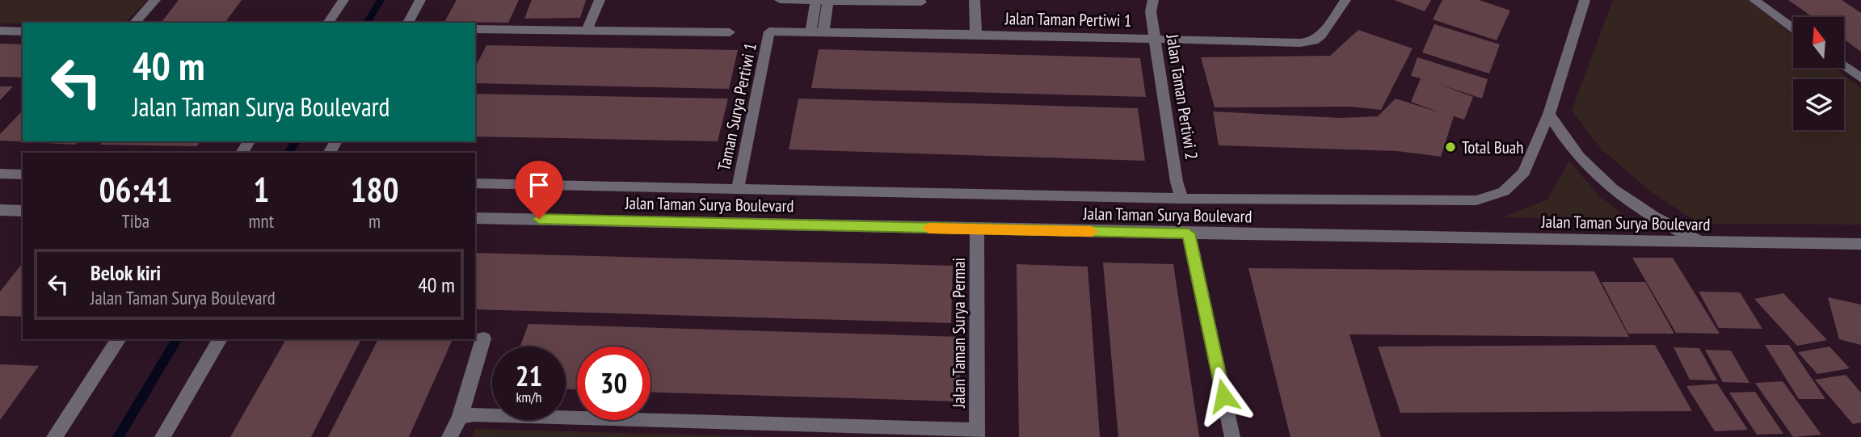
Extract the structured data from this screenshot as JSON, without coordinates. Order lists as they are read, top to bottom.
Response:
{
  "streets": {
    "street": [
      "Jalan Taman Pertiwi 1",
      "Jalan Taman Pertiwi 2",
      "Taman Surya Pertiwi 1",
      "Jalan Taman Surya Boulevard",
      "Jalan Taman Surya Permai"
    ]
  },
  "crossings": [
    ["Jalan Taman Pertiwi 1", "Jalan Taman Pertiwi 2"],
    ["Jalan Taman Pertiwi 1", "Taman Surya Pertiwi 1"],
    ["Jalan Taman Pertiwi 2", "Jalan Taman Surya Boulevard"],
    ["Taman Surya Pertiwi 1", "Jalan Taman Surya Boulevard"],
    ["Jalan Taman Surya Boulevard", "Jalan Taman Surya Permai"]
  ],
  "places": ["Total Buah"],
  "north": "top",
  "page": {
    "turn": ["40 m", "Jalan Taman Surya Boulevard"],
    "eta": [
      "06:41",
      "Tiba",
      "1",
      "mnt",
      "180",
      "m"
    ],
    "list": [
      {
        "name": "Belok kiri",
        "note": "Jalan Taman Surya Boulevard",
        "value": "40 m"
      }
    ],
    "speed": "21 km/h",
    "limit": "30"
  }
}
